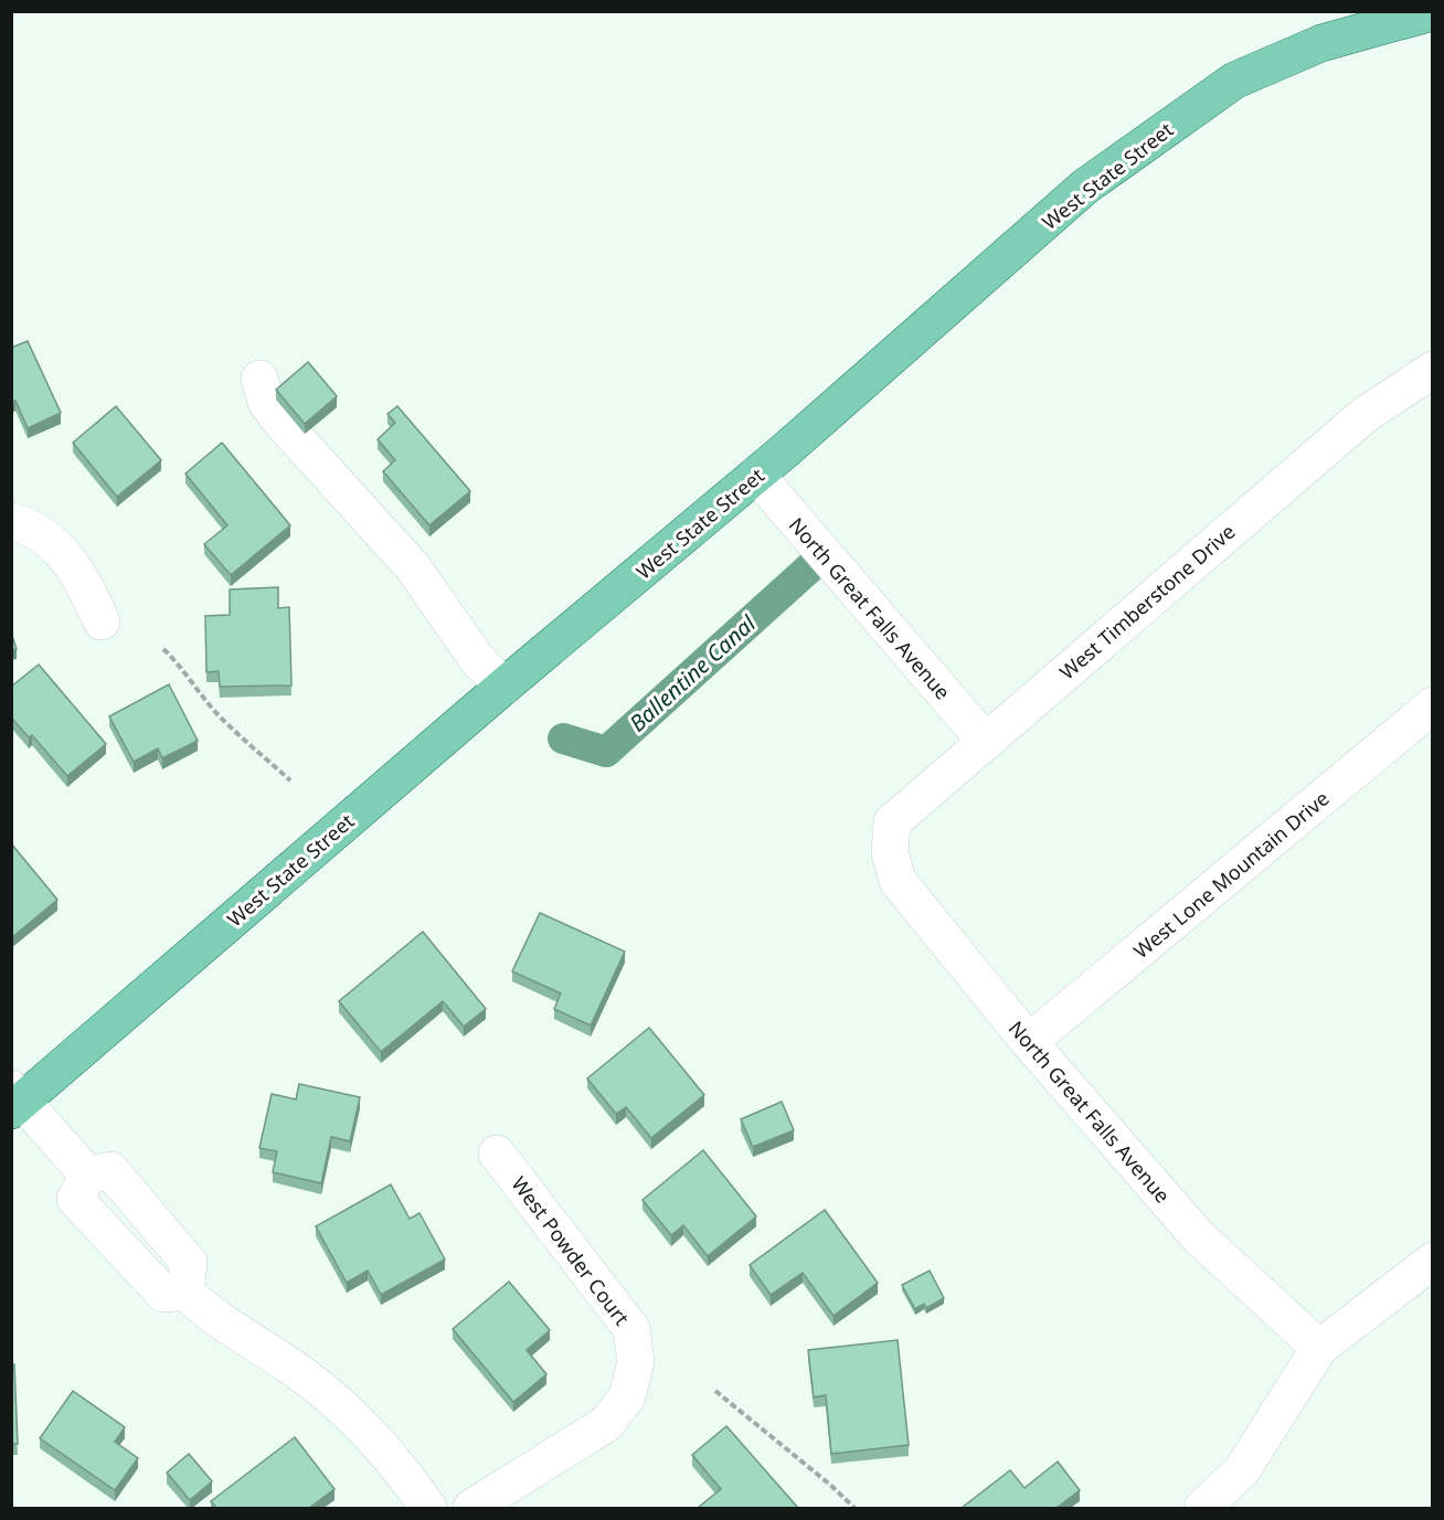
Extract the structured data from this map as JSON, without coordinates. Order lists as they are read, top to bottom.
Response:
{
  "streets": {
    "main road": ["West State Street"],
    "street": [
      "West Timberstone Drive",
      "North Great Falls Avenue",
      "West Lone Mountain Drive",
      "West Powder Court"
    ]
  },
  "crossings": [
    ["West State Street", "North Great Falls Avenue"],
    ["West Timberstone Drive", "North Great Falls Avenue"],
    ["North Great Falls Avenue", "West Lone Mountain Drive"]
  ],
  "water": ["Ballentine Canal"]
}
